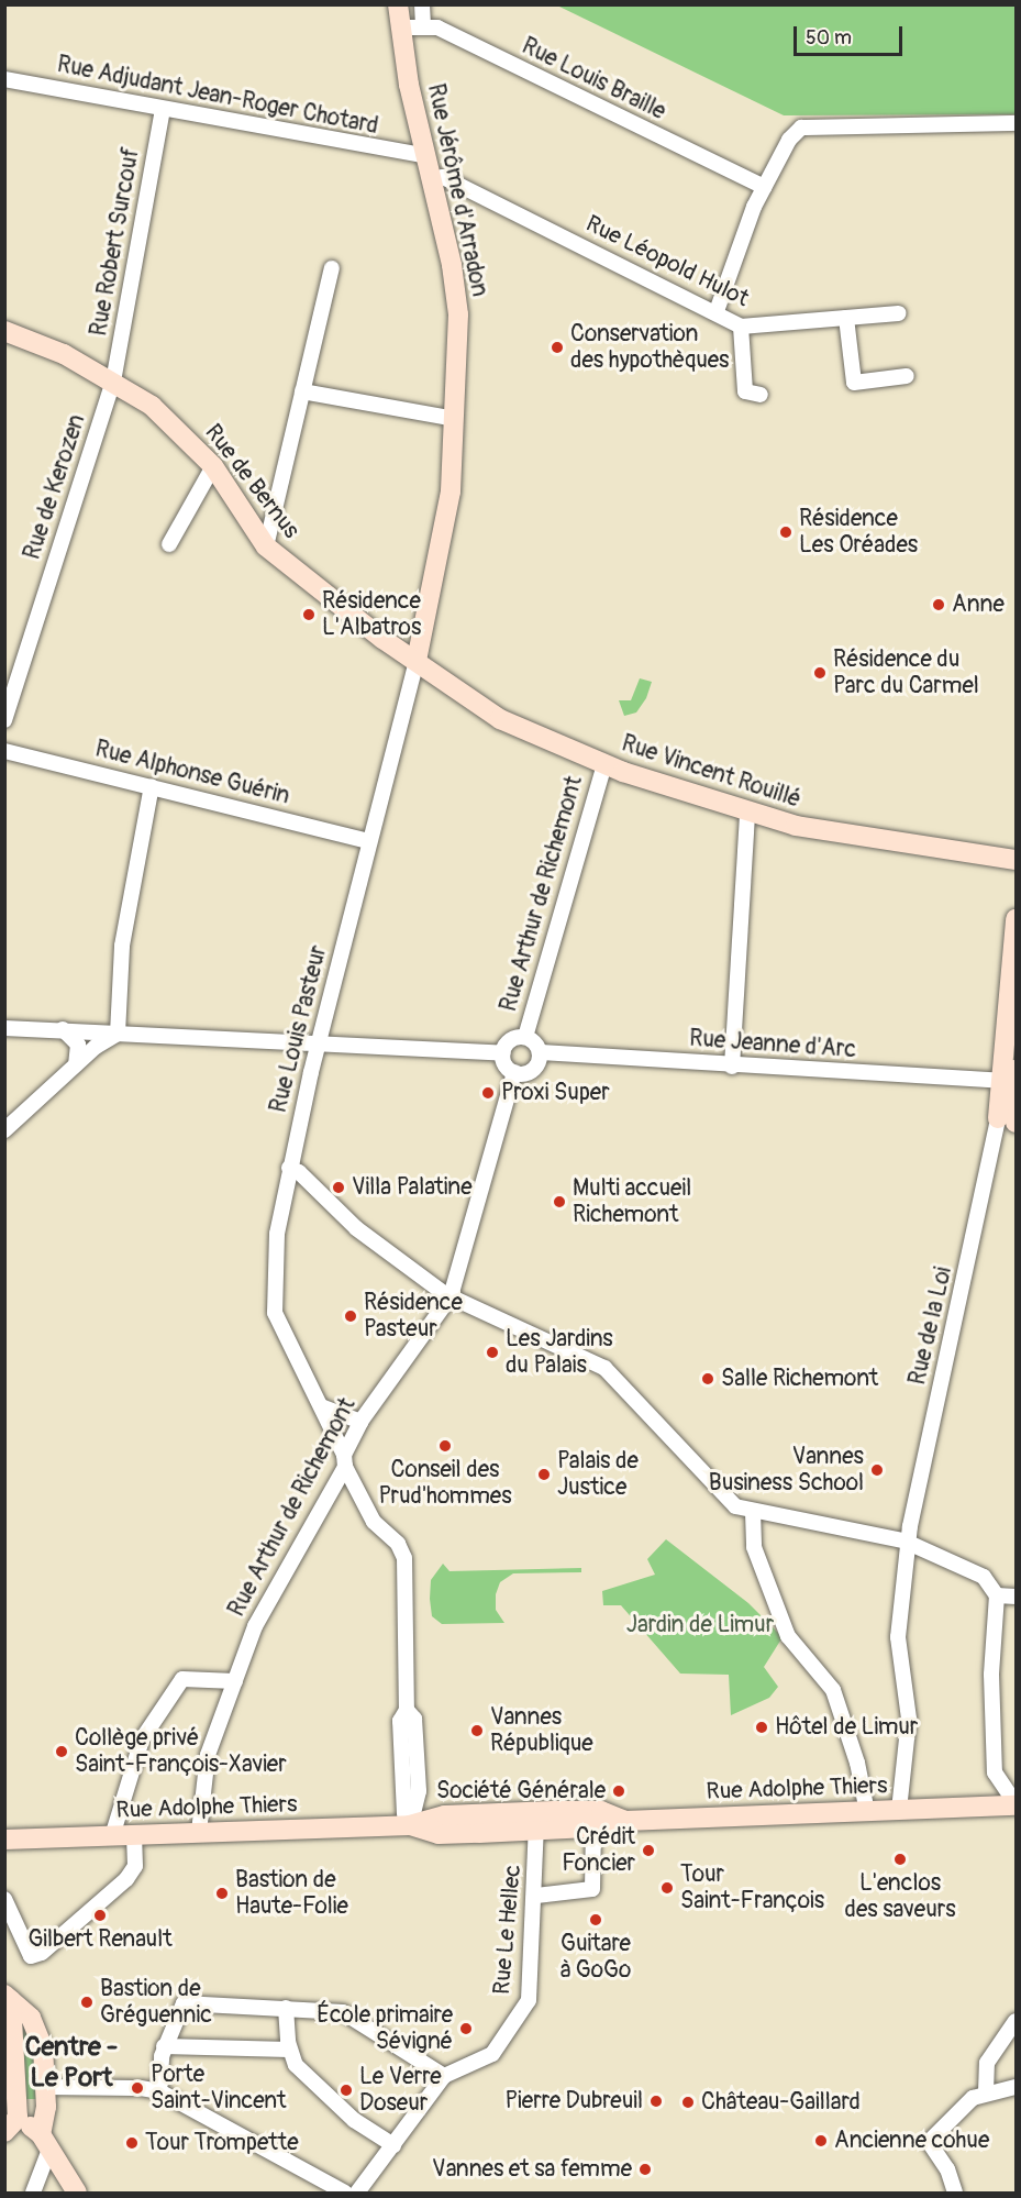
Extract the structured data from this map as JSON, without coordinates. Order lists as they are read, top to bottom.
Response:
{
  "streets": {
    "street": [
      "Rue Louis Braille",
      "Rue Adjudant Jean-Roger Chotard",
      "Rue Jérôme d'Arradon",
      "Rue Robert Surcouf",
      "Rue Léopold Hulot",
      "Rue de Bernus",
      "Rue de Kerozen",
      "Rue Vincent Rouillé",
      "Rue Alphonse Guérin",
      "Rue Arthur de Richemont",
      "Rue Louis Pasteur",
      "Rue Jeanne d'Arc",
      "Rue de la Loi",
      "Rue Adolphe Thiers",
      "Rue Le Hellec"
    ]
  },
  "crossings": [
    ["Rue Louis Braille", "Rue Jérôme d'Arradon"],
    ["Rue Adjudant Jean-Roger Chotard", "Rue Jérôme d'Arradon"],
    ["Rue Adjudant Jean-Roger Chotard", "Rue Robert Surcouf"],
    ["Rue Jérôme d'Arradon", "Rue Léopold Hulot"],
    ["Rue Jérôme d'Arradon", "Rue de Bernus"],
    ["Rue Jérôme d'Arradon", "Rue Vincent Rouillé"],
    ["Rue Jérôme d'Arradon", "Rue Louis Pasteur"],
    ["Rue Robert Surcouf", "Rue de Bernus"],
    ["Rue Robert Surcouf", "Rue de Kerozen"],
    ["Rue de Bernus", "Rue de Kerozen"],
    ["Rue de Bernus", "Rue Vincent Rouillé"],
    ["Rue de Bernus", "Rue Louis Pasteur"],
    ["Rue Vincent Rouillé", "Rue Arthur de Richemont"],
    ["Rue Vincent Rouillé", "Rue Louis Pasteur"],
    ["Rue Alphonse Guérin", "Rue Louis Pasteur"],
    ["Rue Arthur de Richemont", "Rue Louis Pasteur"],
    ["Rue Arthur de Richemont", "Rue Jeanne d'Arc"],
    ["Rue Arthur de Richemont", "Rue Adolphe Thiers"],
    ["Rue Louis Pasteur", "Rue Adolphe Thiers"],
    ["Rue de la Loi", "Rue Adolphe Thiers"],
    ["Rue Adolphe Thiers", "Rue Le Hellec"]
  ],
  "districts": ["Centre - Le Port"],
  "parks": ["Jardin de Limur"],
  "places": [
    "Conservation des hypothèques",
    "Résidence Les Oréades",
    "Anne",
    "Résidence L'Albatros",
    "Résidence du Parc du Carmel",
    "Proxi Super",
    "Villa Palatine",
    "Multi accueil Richemont",
    "Résidence Pasteur",
    "Les Jardins du Palais",
    "Salle Richemont",
    "Conseil des Prud'hommes",
    "Vannes Business School",
    "Palais de Justice",
    "Hôtel de Limur",
    "Vannes République",
    "Collège privé Saint-François-Xavier",
    "Société Générale",
    "Crédit Foncier",
    "L'enclos des saveurs",
    "Tour Saint-François",
    "Bastion de Haute-Folie",
    "Gilbert Renault",
    "Guitare à GoGo",
    "Bastion de Gréguennic",
    "École primaire Sévigné",
    "Porte Saint-Vincent",
    "Le Verre Doseur",
    "Pierre Dubreuil",
    "Château-Gaillard",
    "Ancienne cohue",
    "Tour Trompette",
    "Vannes et sa femme"
  ],
  "scale_bar": "50 m"
}
